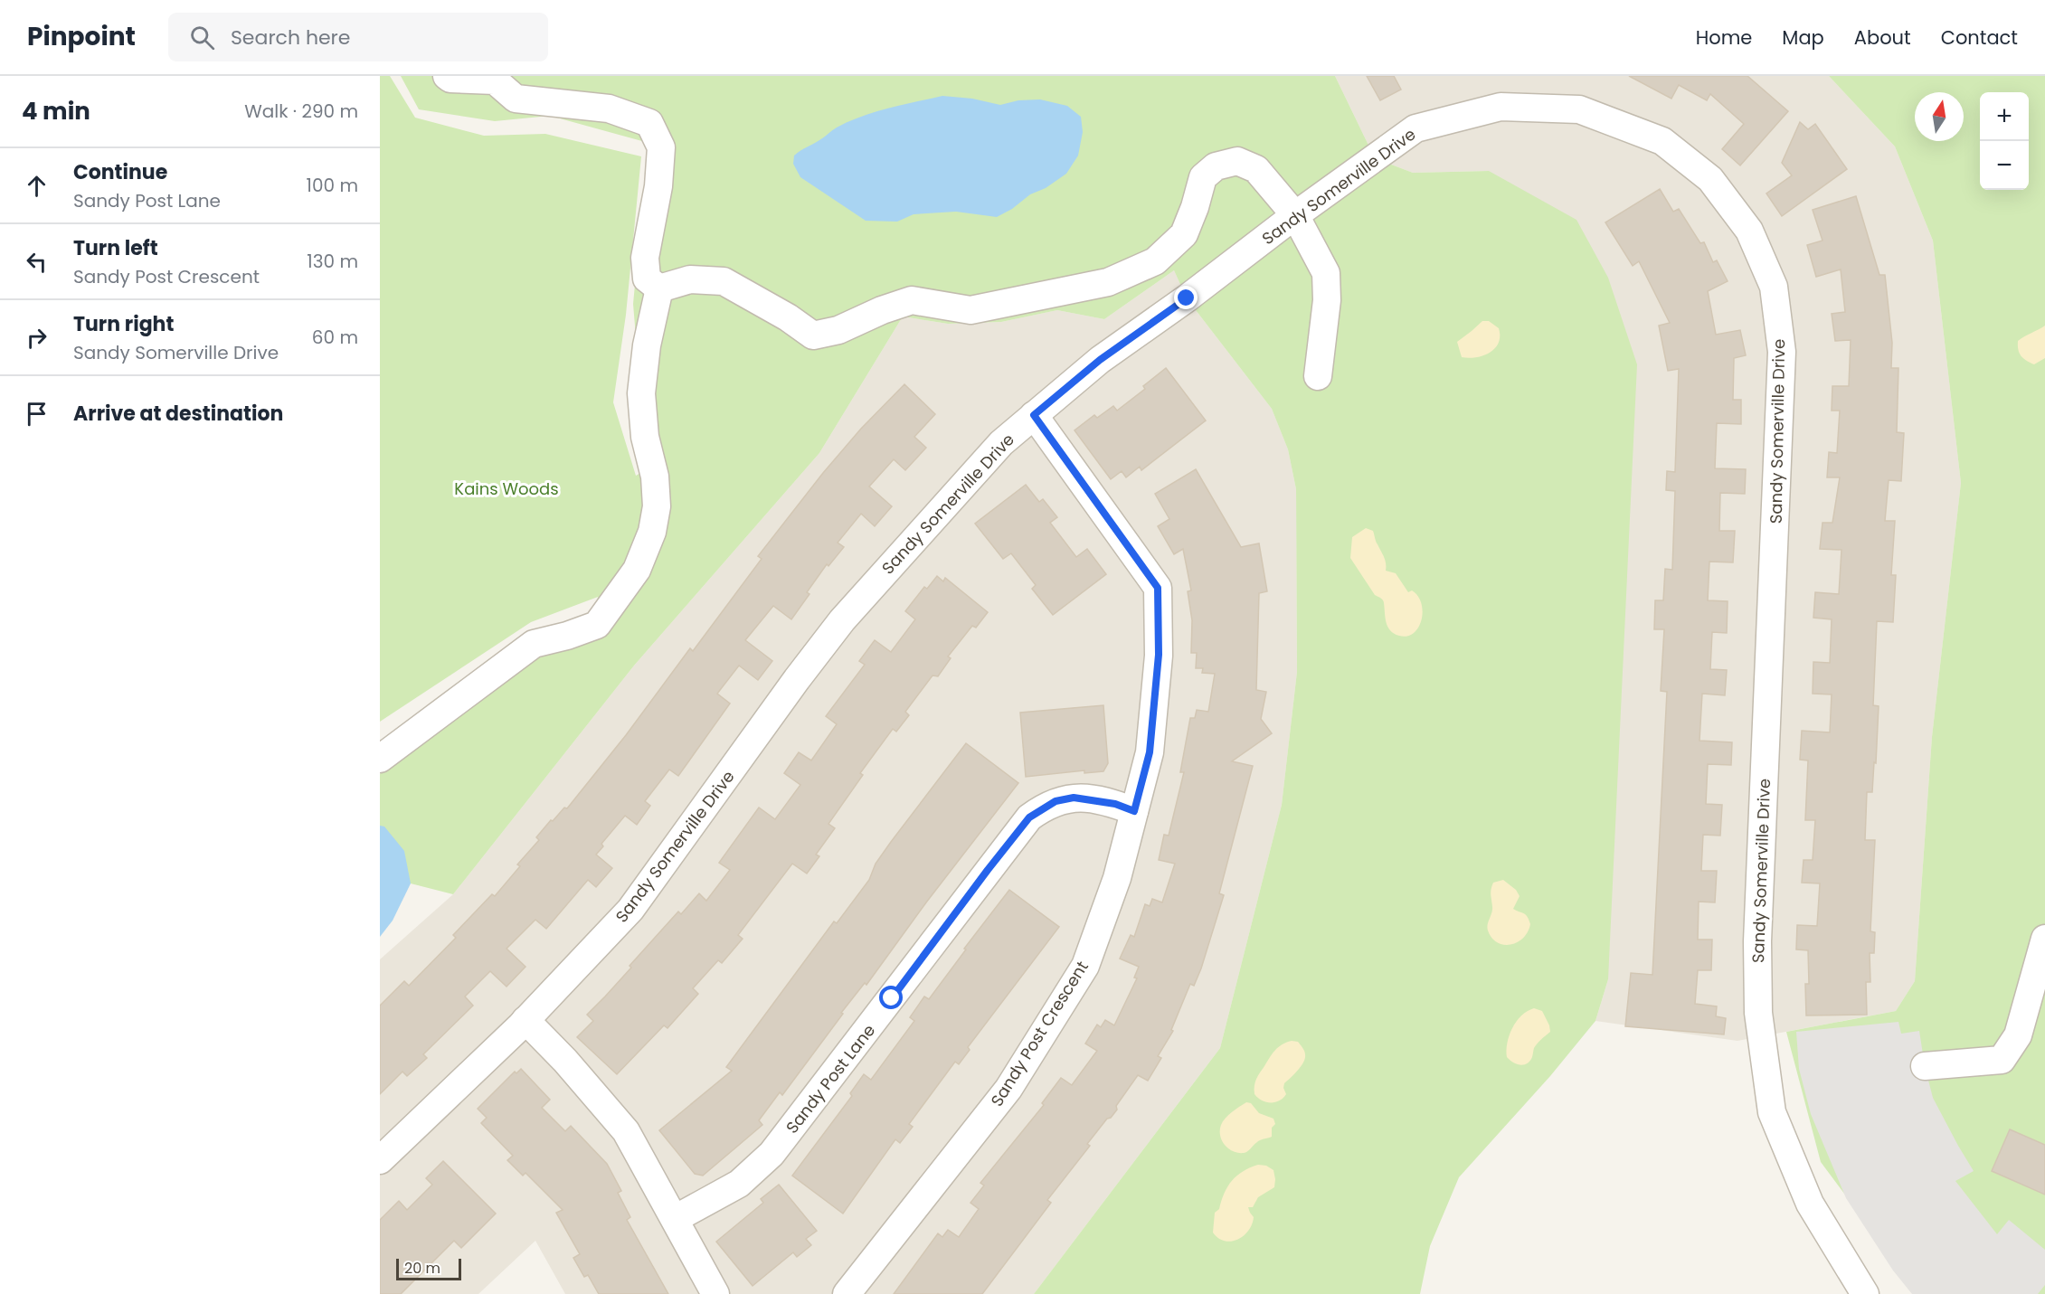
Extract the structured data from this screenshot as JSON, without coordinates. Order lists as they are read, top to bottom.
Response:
{
  "streets": {
    "street": ["Sandy Somerville Drive", "Sandy Post Crescent", "Sandy Post Lane"]
  },
  "crossings": [
    ["Sandy Somerville Drive", "Sandy Post Crescent"],
    ["Sandy Post Crescent", "Sandy Post Lane"]
  ],
  "parks": ["Kains Woods"],
  "scale_bar": "20 m",
  "north": "top",
  "page": {
    "header": "Pinpoint",
    "search": "Search here",
    "nav": [
      "Home",
      "Map",
      "About",
      "Contact"
    ],
    "heading": ["4 min", "Walk · 290 m"],
    "map_buttons": ["+", "−"],
    "list": [
      ["Continue", "Sandy Post Lane", "100 m"],
      ["Turn left", "Sandy Post Crescent", "130 m"],
      ["Turn right", "Sandy Somerville Drive", "60 m"],
      "Arrive at destination"
    ],
    "scale": "20 m"
  }
}
